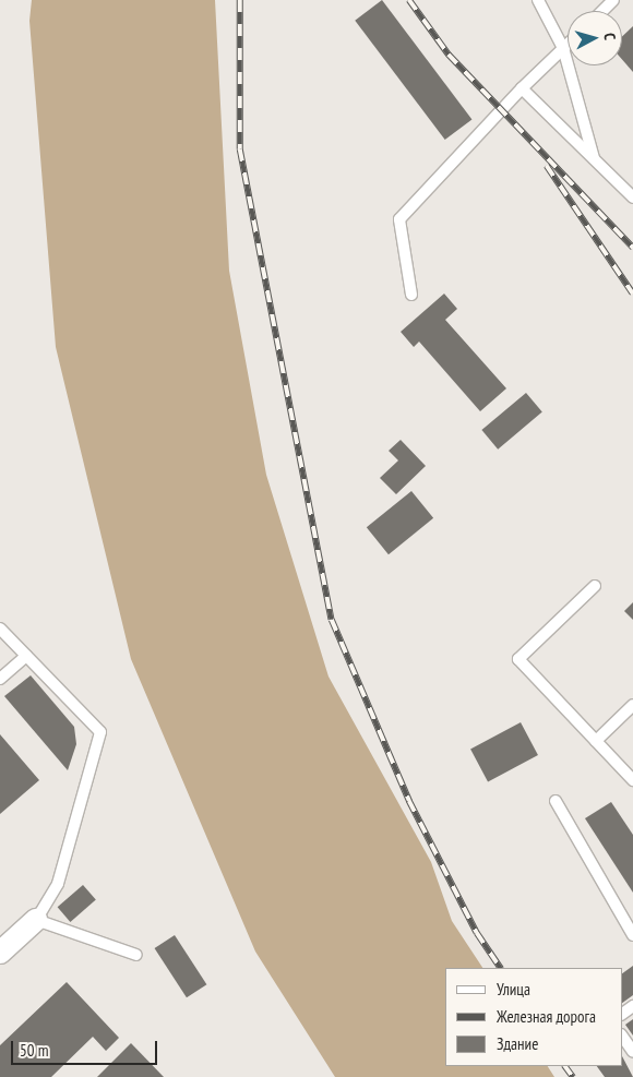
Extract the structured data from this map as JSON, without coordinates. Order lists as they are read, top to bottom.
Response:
{
  "legend": ["Улица", "Железная дорога", "Здание"],
  "scale_bar": "50 m",
  "north": "right"
}
